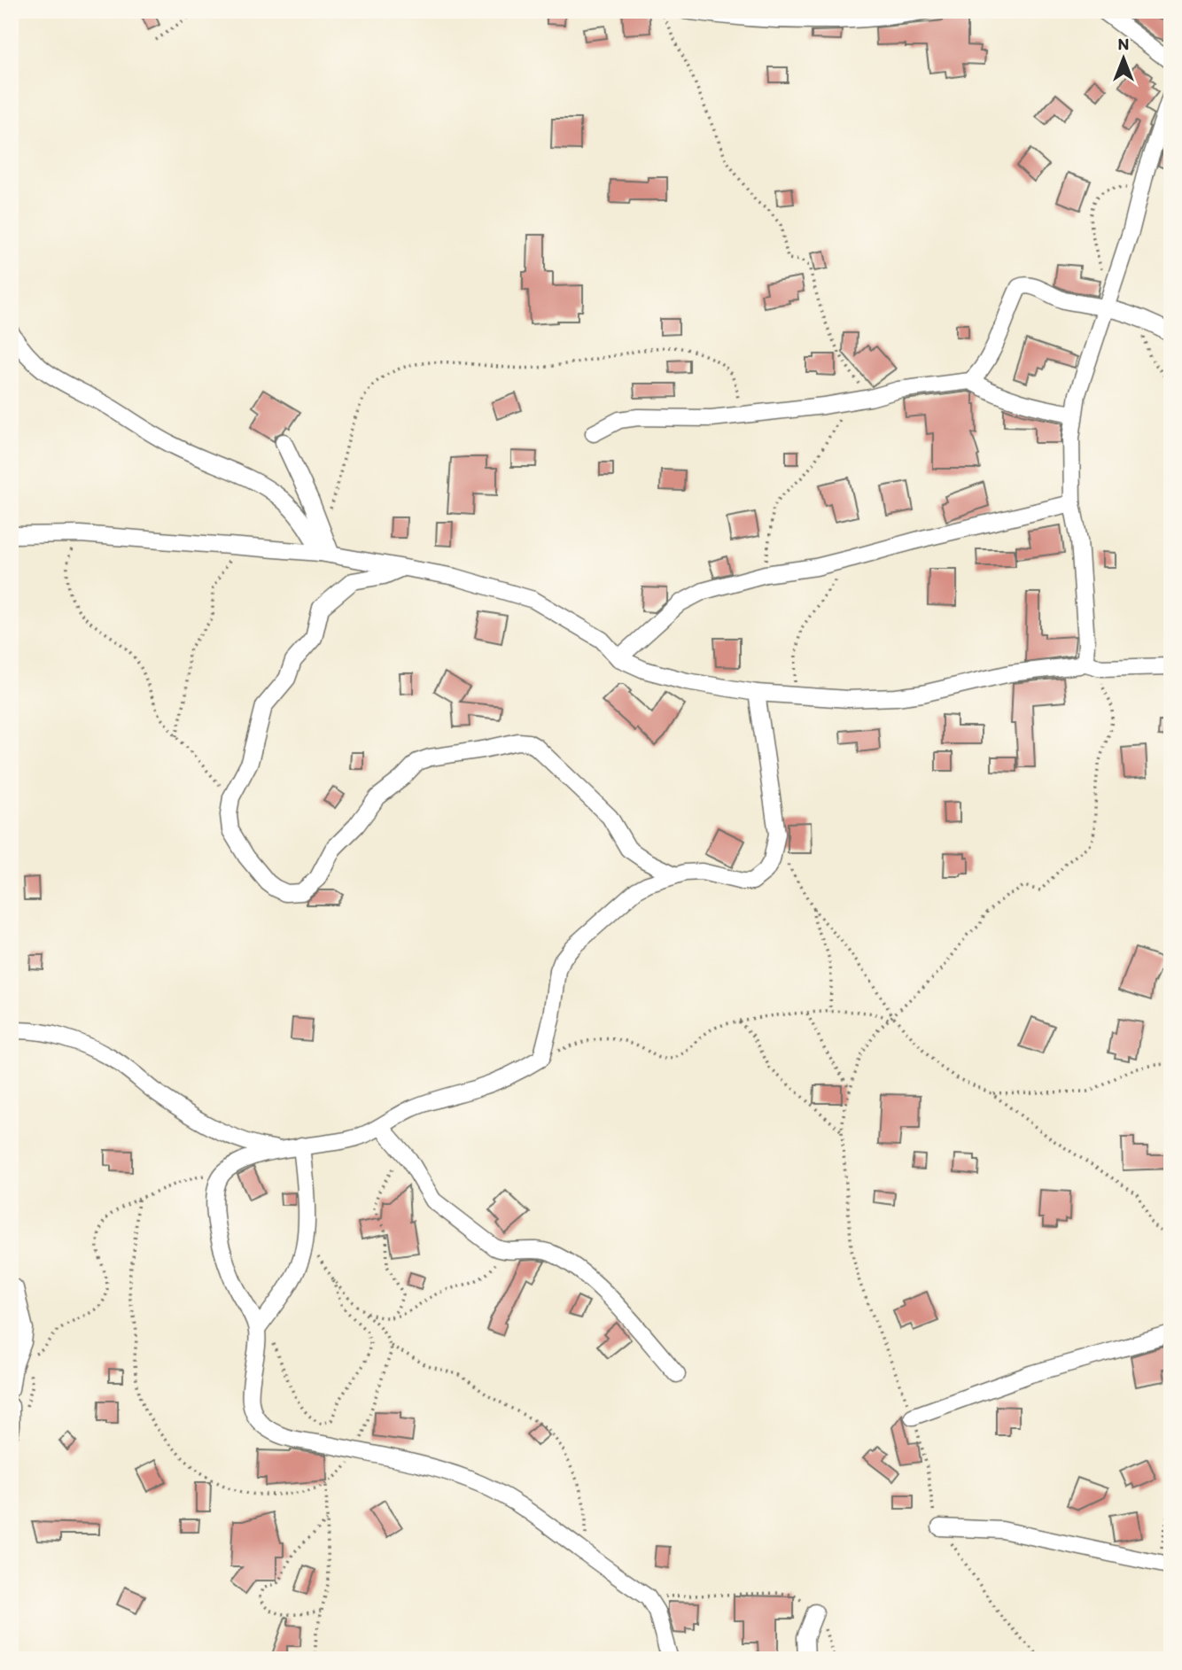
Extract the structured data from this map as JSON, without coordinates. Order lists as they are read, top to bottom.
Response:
{
  "north": "top"
}
